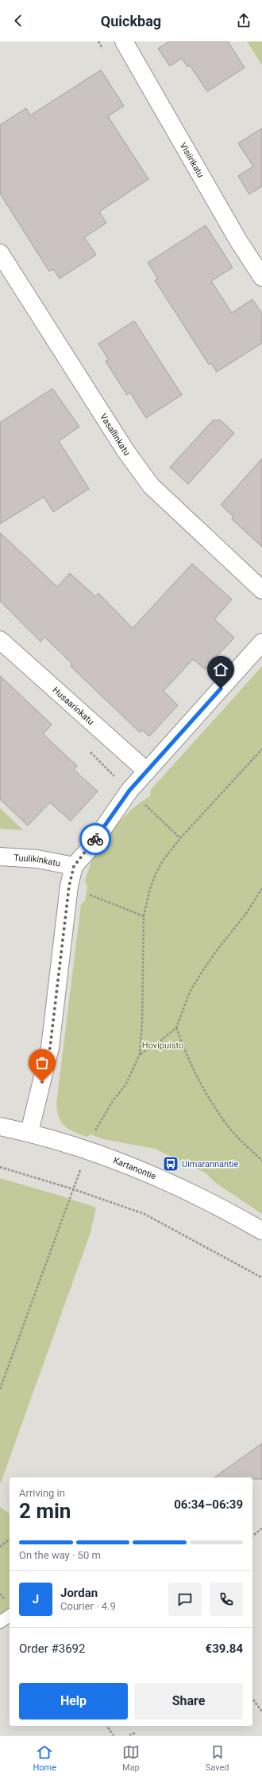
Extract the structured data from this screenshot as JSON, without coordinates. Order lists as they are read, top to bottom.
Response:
{
  "streets": {
    "street": [
      "Visiirikatu",
      "Vasallinkatu",
      "Husaarinkatu",
      "Tuulikinkatu",
      "Kartanontie"
    ]
  },
  "parks": ["Hovipuisto"],
  "places": {
    "bus stop": ["Uimarannantie"]
  },
  "page": {
    "header": "Quickbag",
    "heading": ["2 min", "Arriving in", "06:34–06:39"],
    "panel": [
      "Jordan",
      "Courier · 4.9",
      "Order #3692",
      "€39.84"
    ],
    "bar": "On the way · 50 m",
    "round": "J",
    "buttons": ["Help", "Share"],
    "tabs": ["Home", "Map", "Saved"]
  }
}
